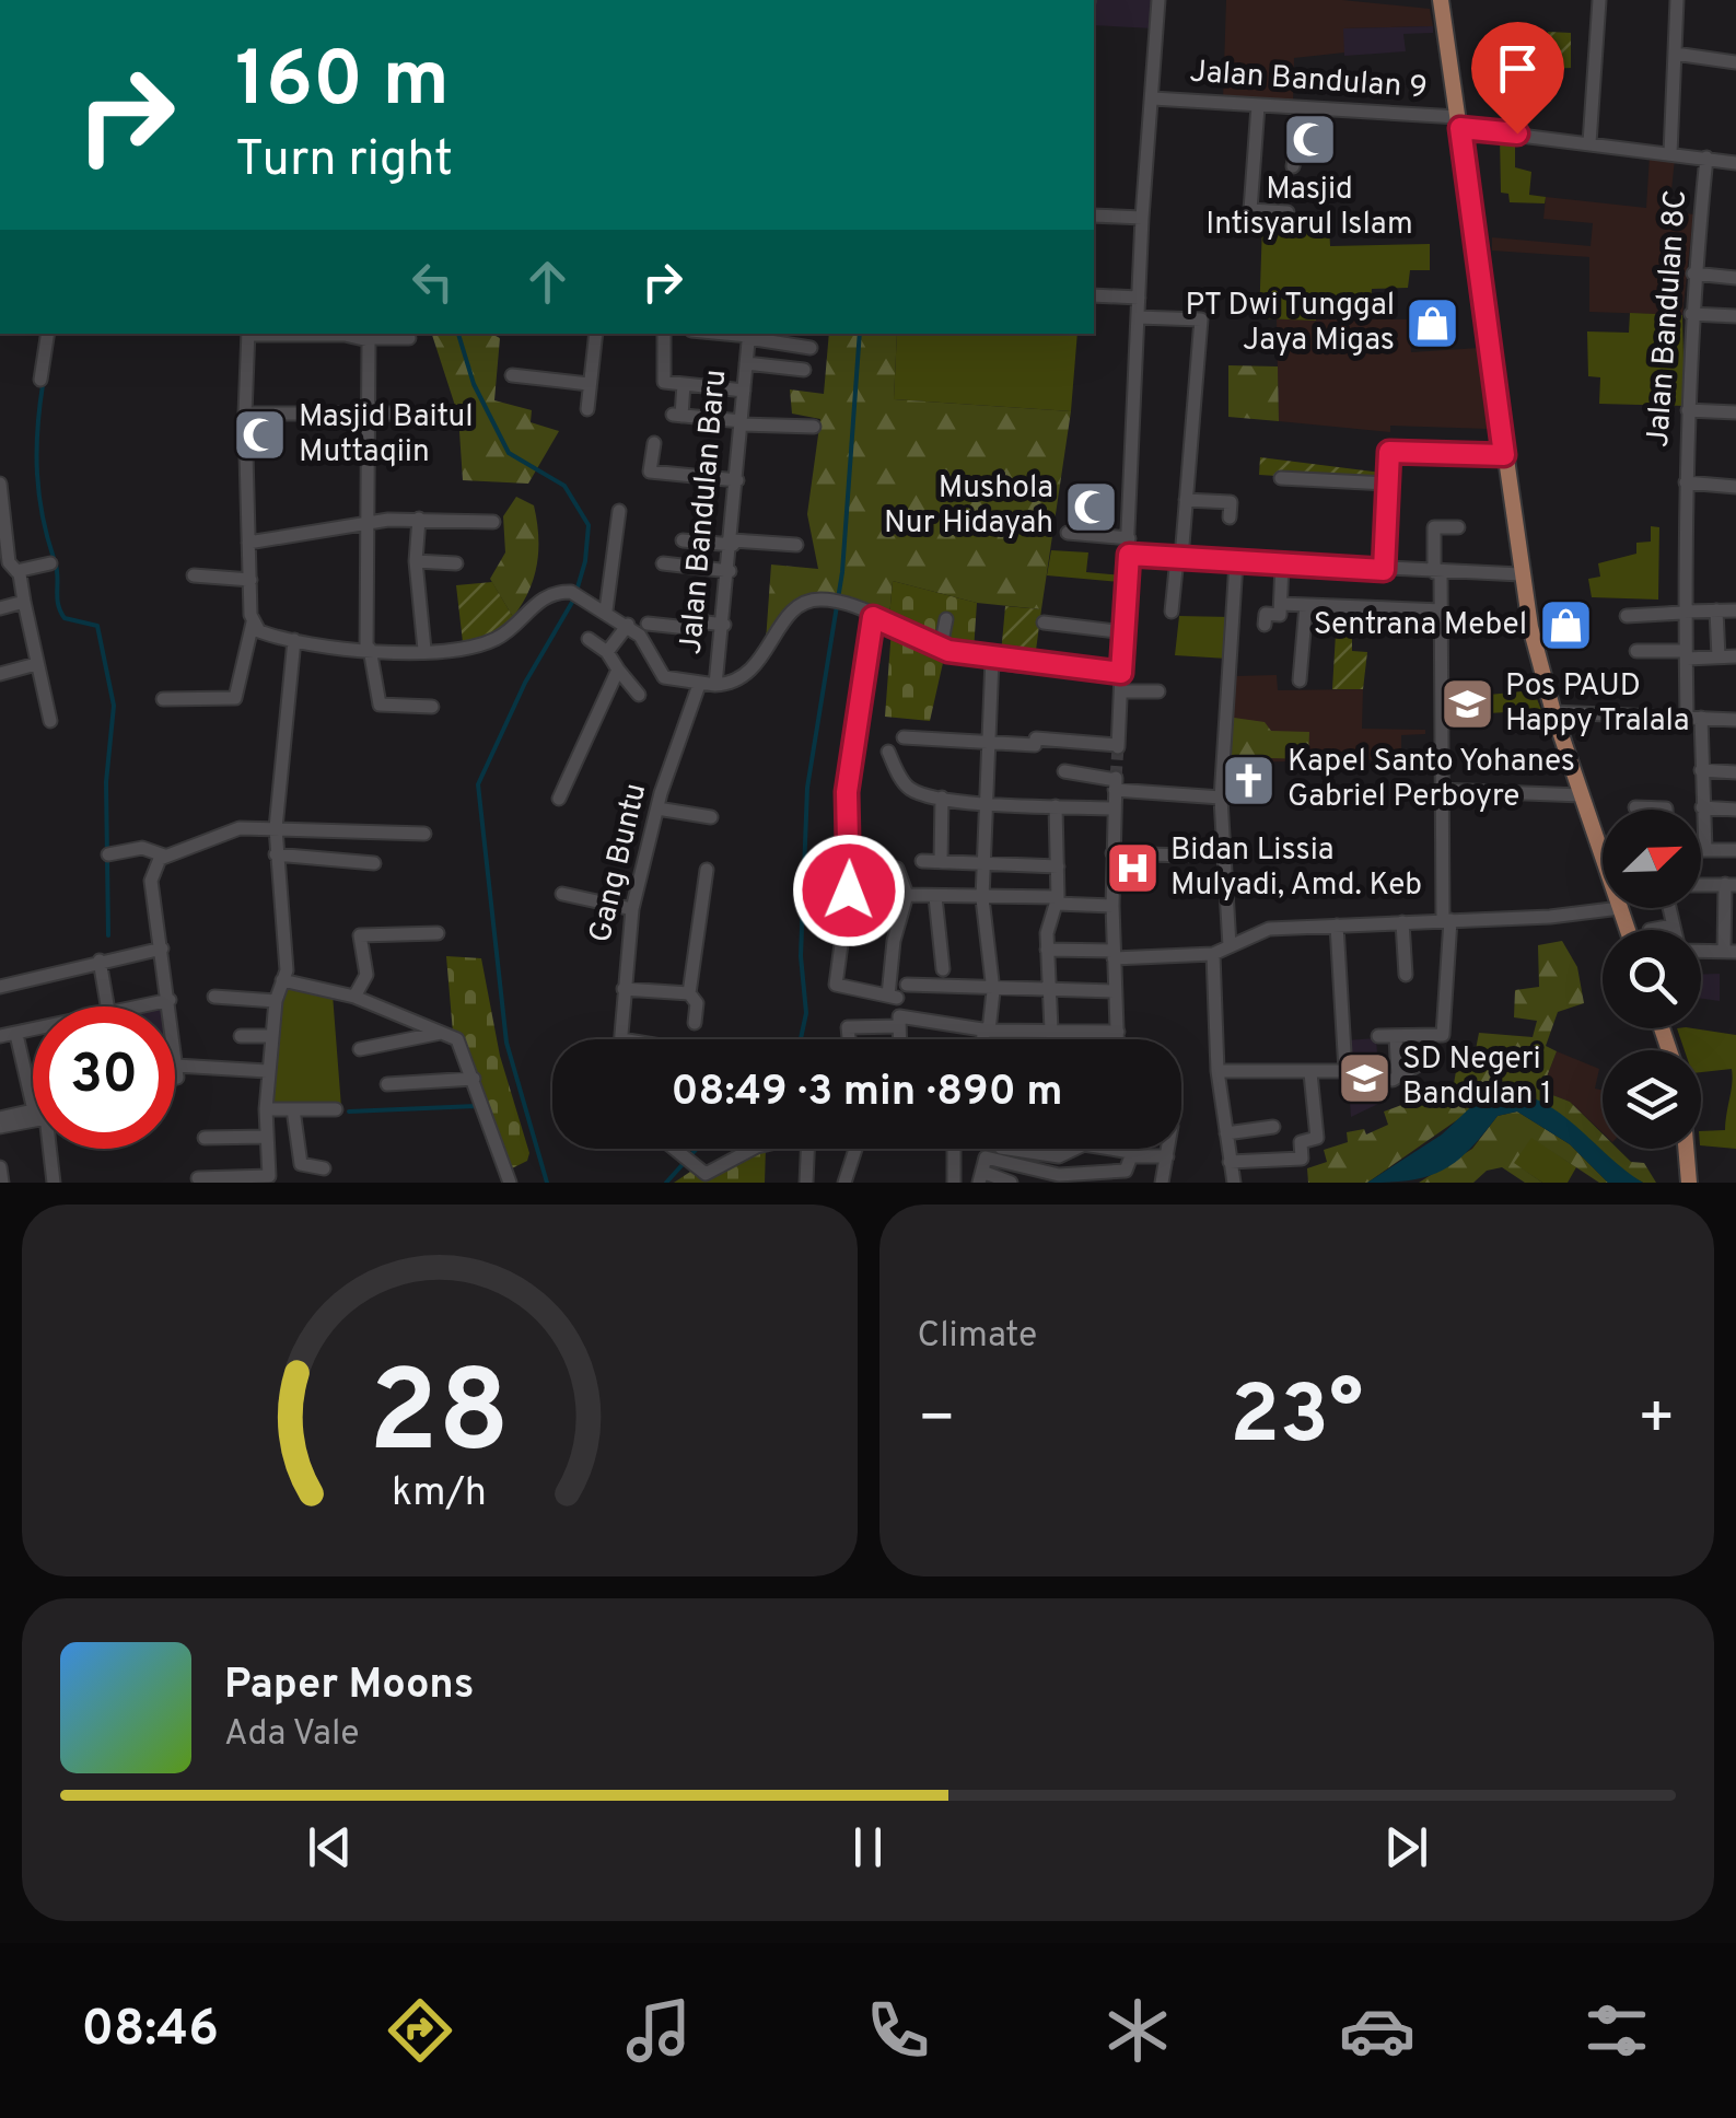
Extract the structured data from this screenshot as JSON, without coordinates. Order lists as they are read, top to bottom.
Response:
{
  "streets": {
    "street": [
      "Jalan Bandulan 9",
      "Jalan Bandulan 8C",
      "Jalan Bandulan Baru",
      "Gang Buntu"
    ]
  },
  "crossings": [
    ["Jalan Bandulan 9", "Jalan Bandulan 8C"],
    ["Jalan Bandulan Baru", "Gang Buntu"]
  ],
  "places": {
    "mosque": ["Masjid Intisyarul Islam", "Masjid Baitul Muttaqiin", "Mushola Nur Hidayah"],
    "shop": ["PT Dwi Tunggal Jaya Migas", "Sentrana Mebel"],
    "school or university": ["Pos PAUD Happy Tralala", "SD Negeri Bandulan 1"],
    "church": ["Kapel Santo Yohanes Gabriel Perboyre"],
    "hospital": ["Bidan Lissia Mulyadi, Amd. Keb"]
  },
  "north": "top right",
  "page": {
    "turn": ["160 m", "Turn right"],
    "limit": "30",
    "trip": "08:49 · 3 min · 890 m",
    "tile": "Climate",
    "heat": ["−", "23°", "+"],
    "song": ["Paper Moons", "Ada Vale"],
    "tabs": "08:46",
    "gauge": ["28", "km/h"]
  }
}
